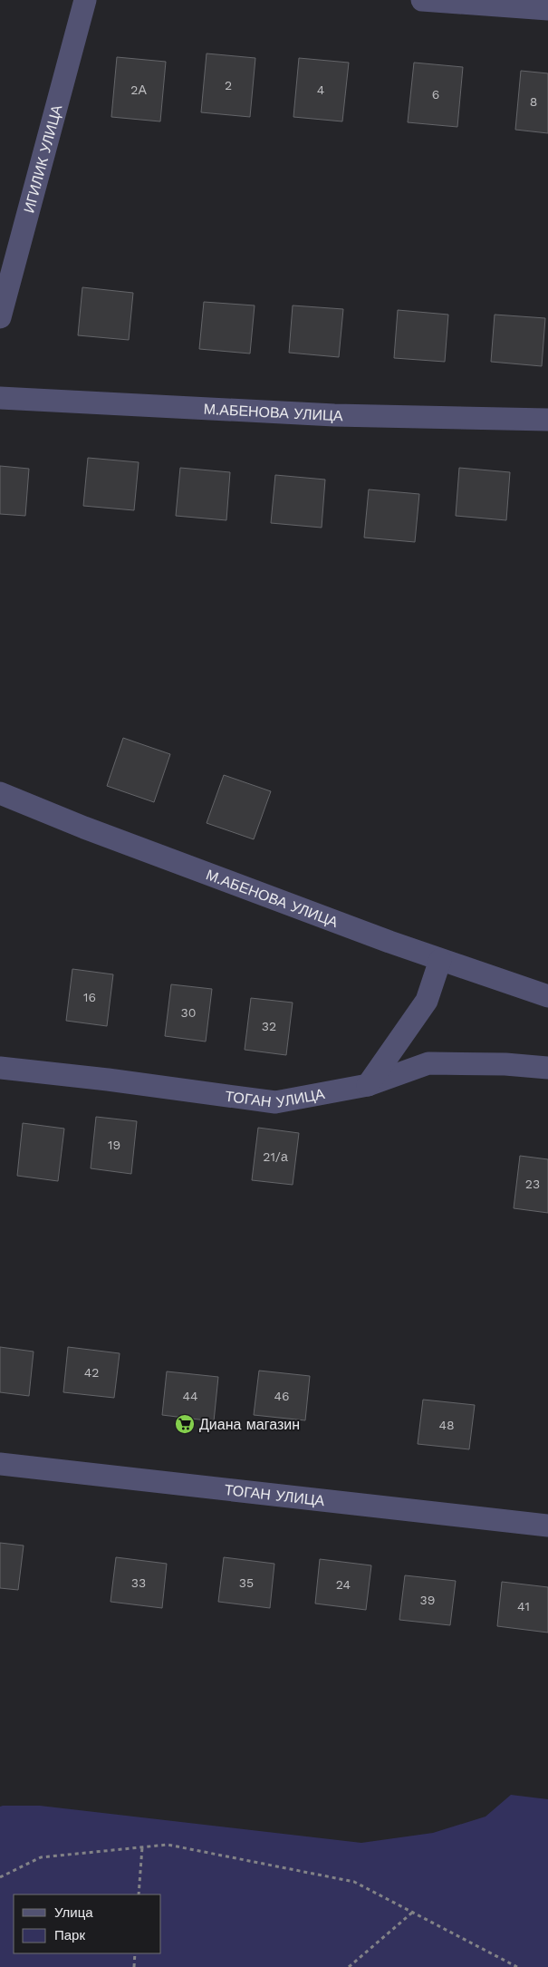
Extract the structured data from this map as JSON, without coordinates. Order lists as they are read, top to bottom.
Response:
{
  "streets": {
    "street": ["ИГИЛИК УЛИЦА", "М.АБЕНОВА УЛИЦА", "ТОГАН УЛИЦА"]
  },
  "places": {
    "supermarket": ["Диана магазин"]
  },
  "house_numbers": [
    "2",
    "2А",
    "4",
    "6",
    "8",
    "16",
    "30",
    "32",
    "19",
    "21/а",
    "23",
    "42",
    "44",
    "46",
    "48",
    "33",
    "35",
    "24",
    "39",
    "41"
  ],
  "legend": ["Улица", "Парк"]
}
